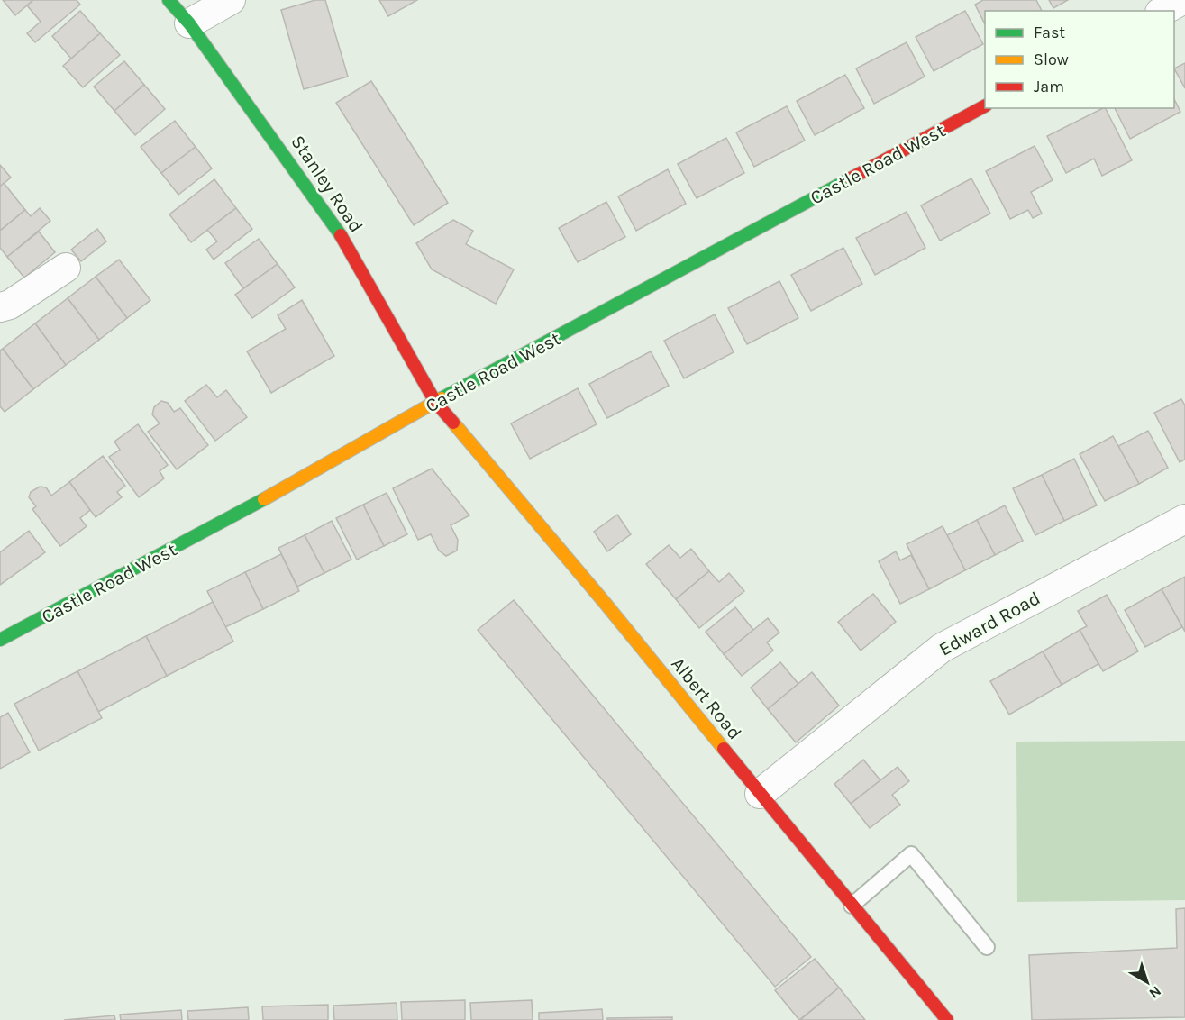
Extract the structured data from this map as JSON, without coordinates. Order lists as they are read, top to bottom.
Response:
{
  "streets": {
    "street": [
      "Castle Road West",
      "Stanley Road",
      "Edward Road",
      "Albert Road"
    ]
  },
  "crossings": [
    ["Castle Road West", "Stanley Road"],
    ["Castle Road West", "Albert Road"],
    ["Stanley Road", "Albert Road"],
    ["Edward Road", "Albert Road"]
  ],
  "legend": ["Fast", "Slow", "Jam"],
  "north": "bottom right"
}
